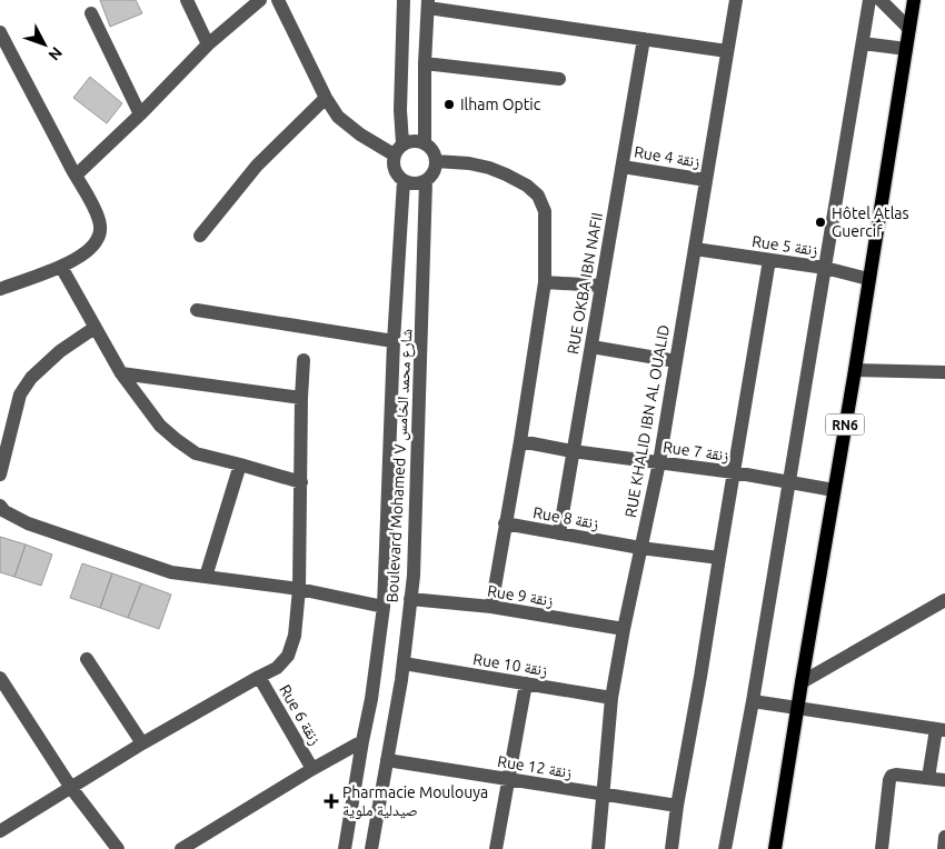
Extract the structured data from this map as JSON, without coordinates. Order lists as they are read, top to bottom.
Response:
{
  "streets": {
    "main road": ["RN6"],
    "street": [
      "Rue 4 زنقة",
      "Rue 5 زنقة",
      "RUE OKBA IBN NAFII",
      "RUE KHALID IBN AL OUALID",
      "Rue 7 زنقة",
      "Boulevard Mohamed V شارع محمد الخامس",
      "Rue 8 زنقة",
      "Rue 9 زنقة",
      "Rue 10 زنقة",
      "Rue 6 زنقة",
      "Rue 12 زنقة"
    ]
  },
  "crossings": [
    ["Rue 4 زنقة", "RUE OKBA IBN NAFII"],
    ["Rue 4 زنقة", "RUE KHALID IBN AL OUALID"],
    ["Rue 5 زنقة", "RUE KHALID IBN AL OUALID"],
    ["Rue 5 زنقة", "RN6"],
    ["RUE OKBA IBN NAFII", "Rue 7 زنقة"],
    ["RUE OKBA IBN NAFII", "Rue 8 زنقة"],
    ["RUE KHALID IBN AL OUALID", "Rue 7 زنقة"],
    ["RUE KHALID IBN AL OUALID", "Rue 8 زنقة"],
    ["RUE KHALID IBN AL OUALID", "Rue 9 زنقة"],
    ["RUE KHALID IBN AL OUALID", "Rue 10 زنقة"],
    ["RUE KHALID IBN AL OUALID", "Rue 12 زنقة"],
    ["RN6", "Rue 7 زنقة"],
    ["Boulevard Mohamed V شارع محمد الخامس", "Rue 9 زنقة"],
    ["Boulevard Mohamed V شارع محمد الخامس", "Rue 10 زنقة"],
    ["Boulevard Mohamed V شارع محمد الخامس", "Rue 12 زنقة"]
  ],
  "places": {
    "other": ["Ilham Optic", "Hôtel Atlas Guercif"],
    "health": ["Pharmacie Moulouya صيدلية ملوية"]
  },
  "north": "bottom right"
}
